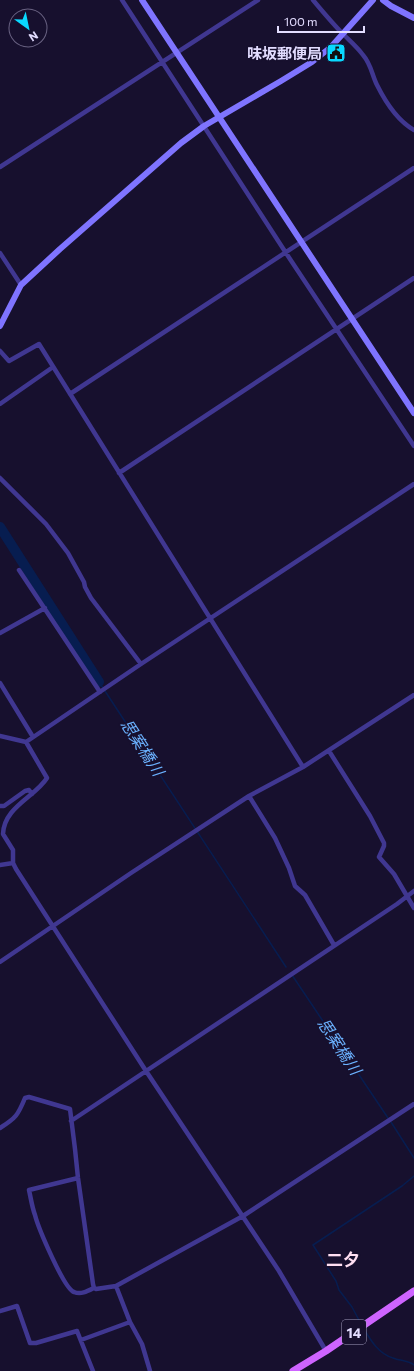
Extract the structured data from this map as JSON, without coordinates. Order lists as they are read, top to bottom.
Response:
{
  "streets": {
    "main road": ["14"]
  },
  "districts": ["二夕"],
  "water": ["思案橋川"],
  "places": {
    "public building": ["味坂郵便局"]
  },
  "scale_bar": "100 m",
  "north": "bottom right"
}
